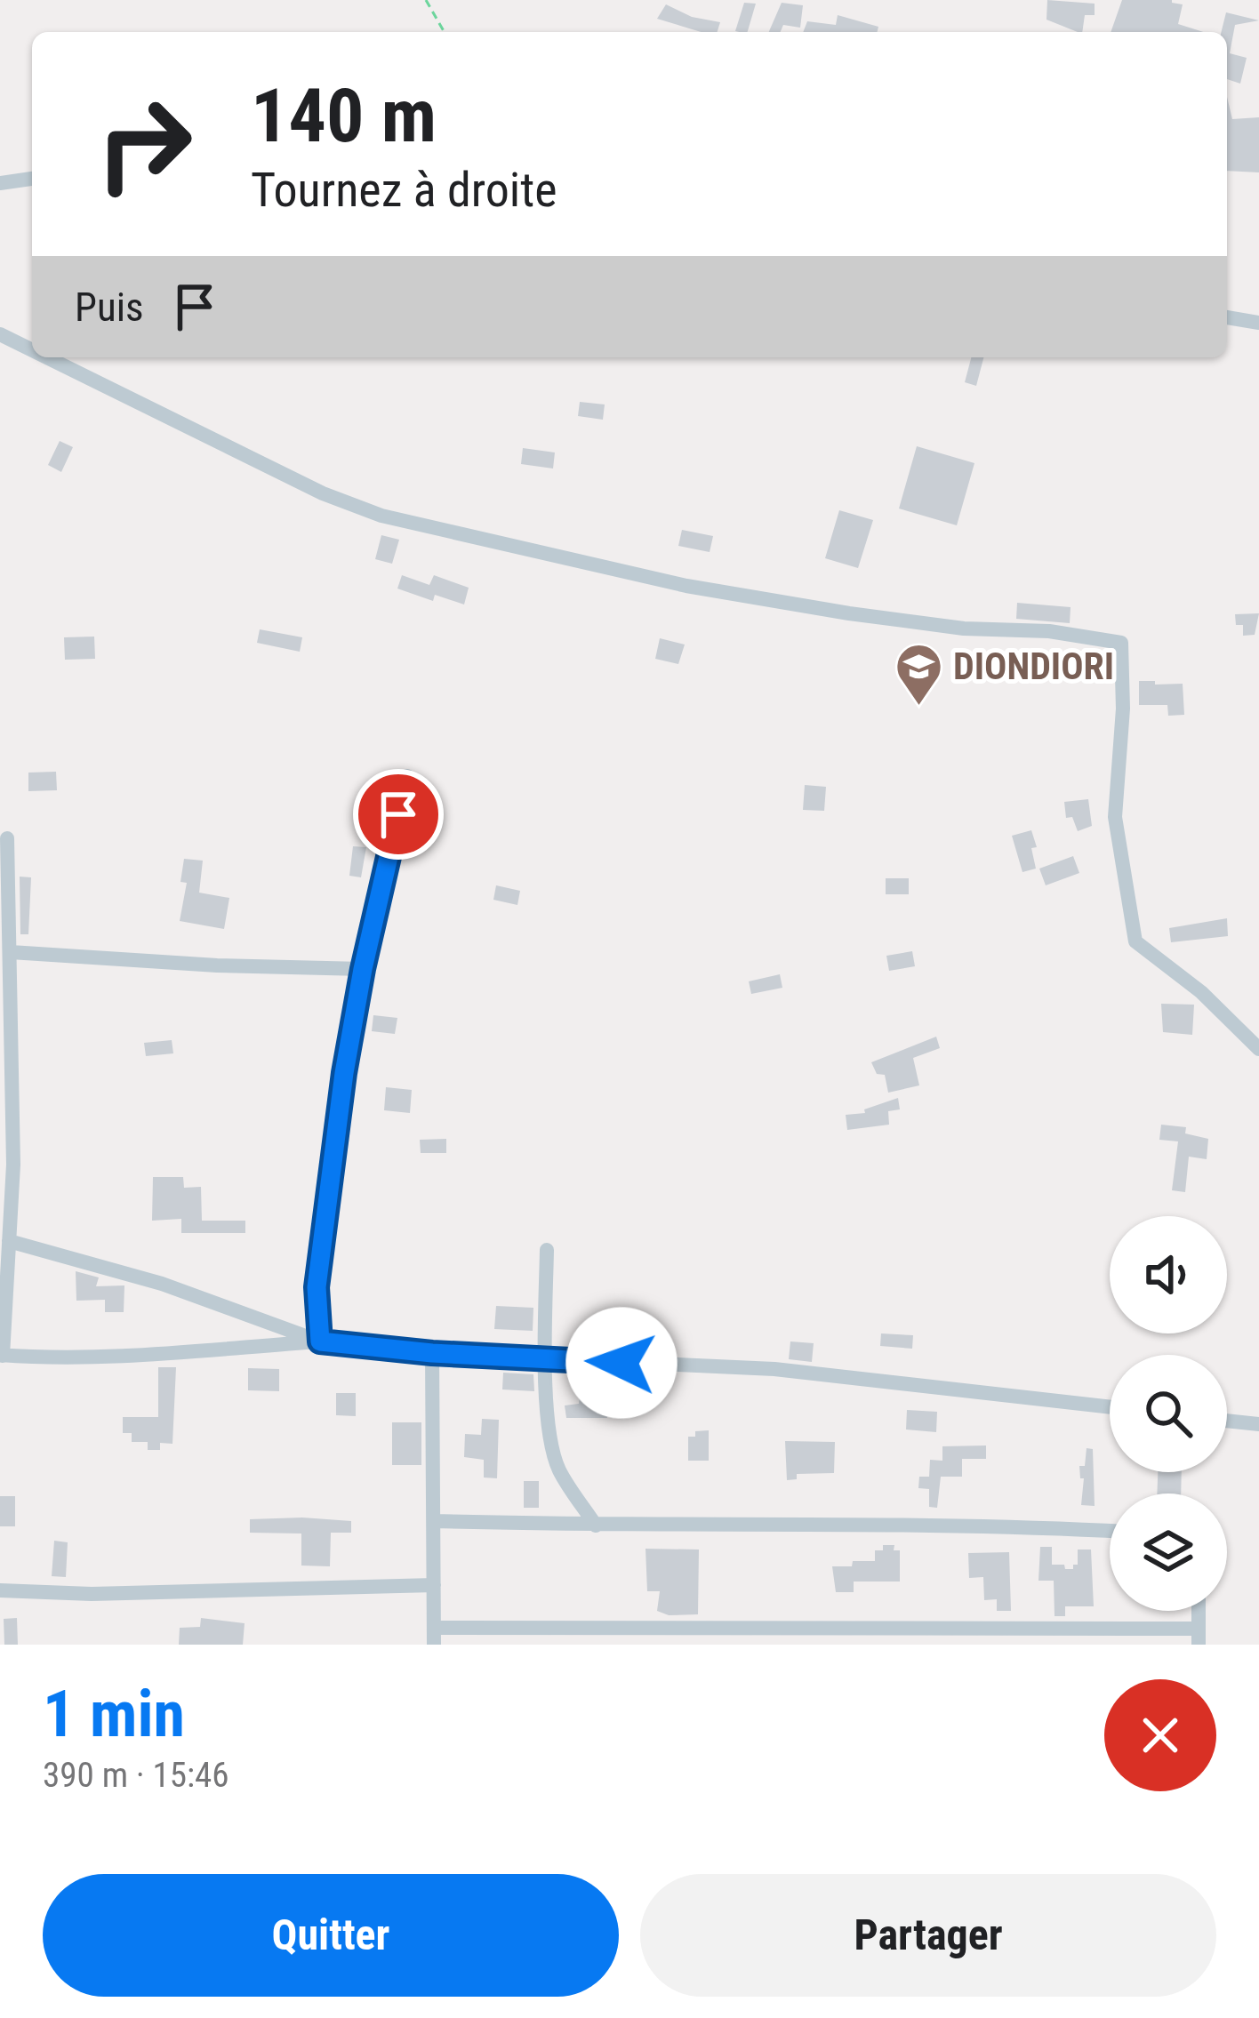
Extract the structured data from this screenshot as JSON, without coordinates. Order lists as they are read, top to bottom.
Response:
{
  "places": {
    "school or university": ["DIONDIORI"]
  },
  "page": {
    "turn": ["140 m", "Tournez à droite"],
    "then": "Puis",
    "heading": ["1 min", "390 m · 15:46"],
    "buttons": ["Quitter", "Partager"]
  }
}
